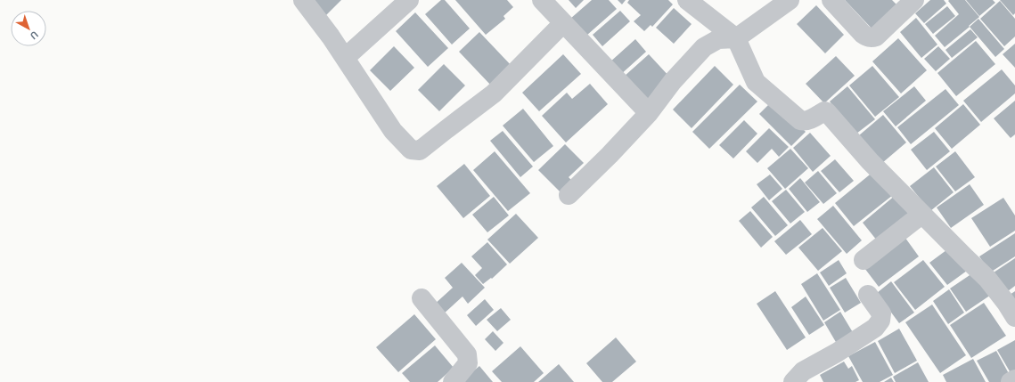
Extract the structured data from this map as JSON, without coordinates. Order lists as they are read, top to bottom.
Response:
{
  "north": "bottom right"
}
